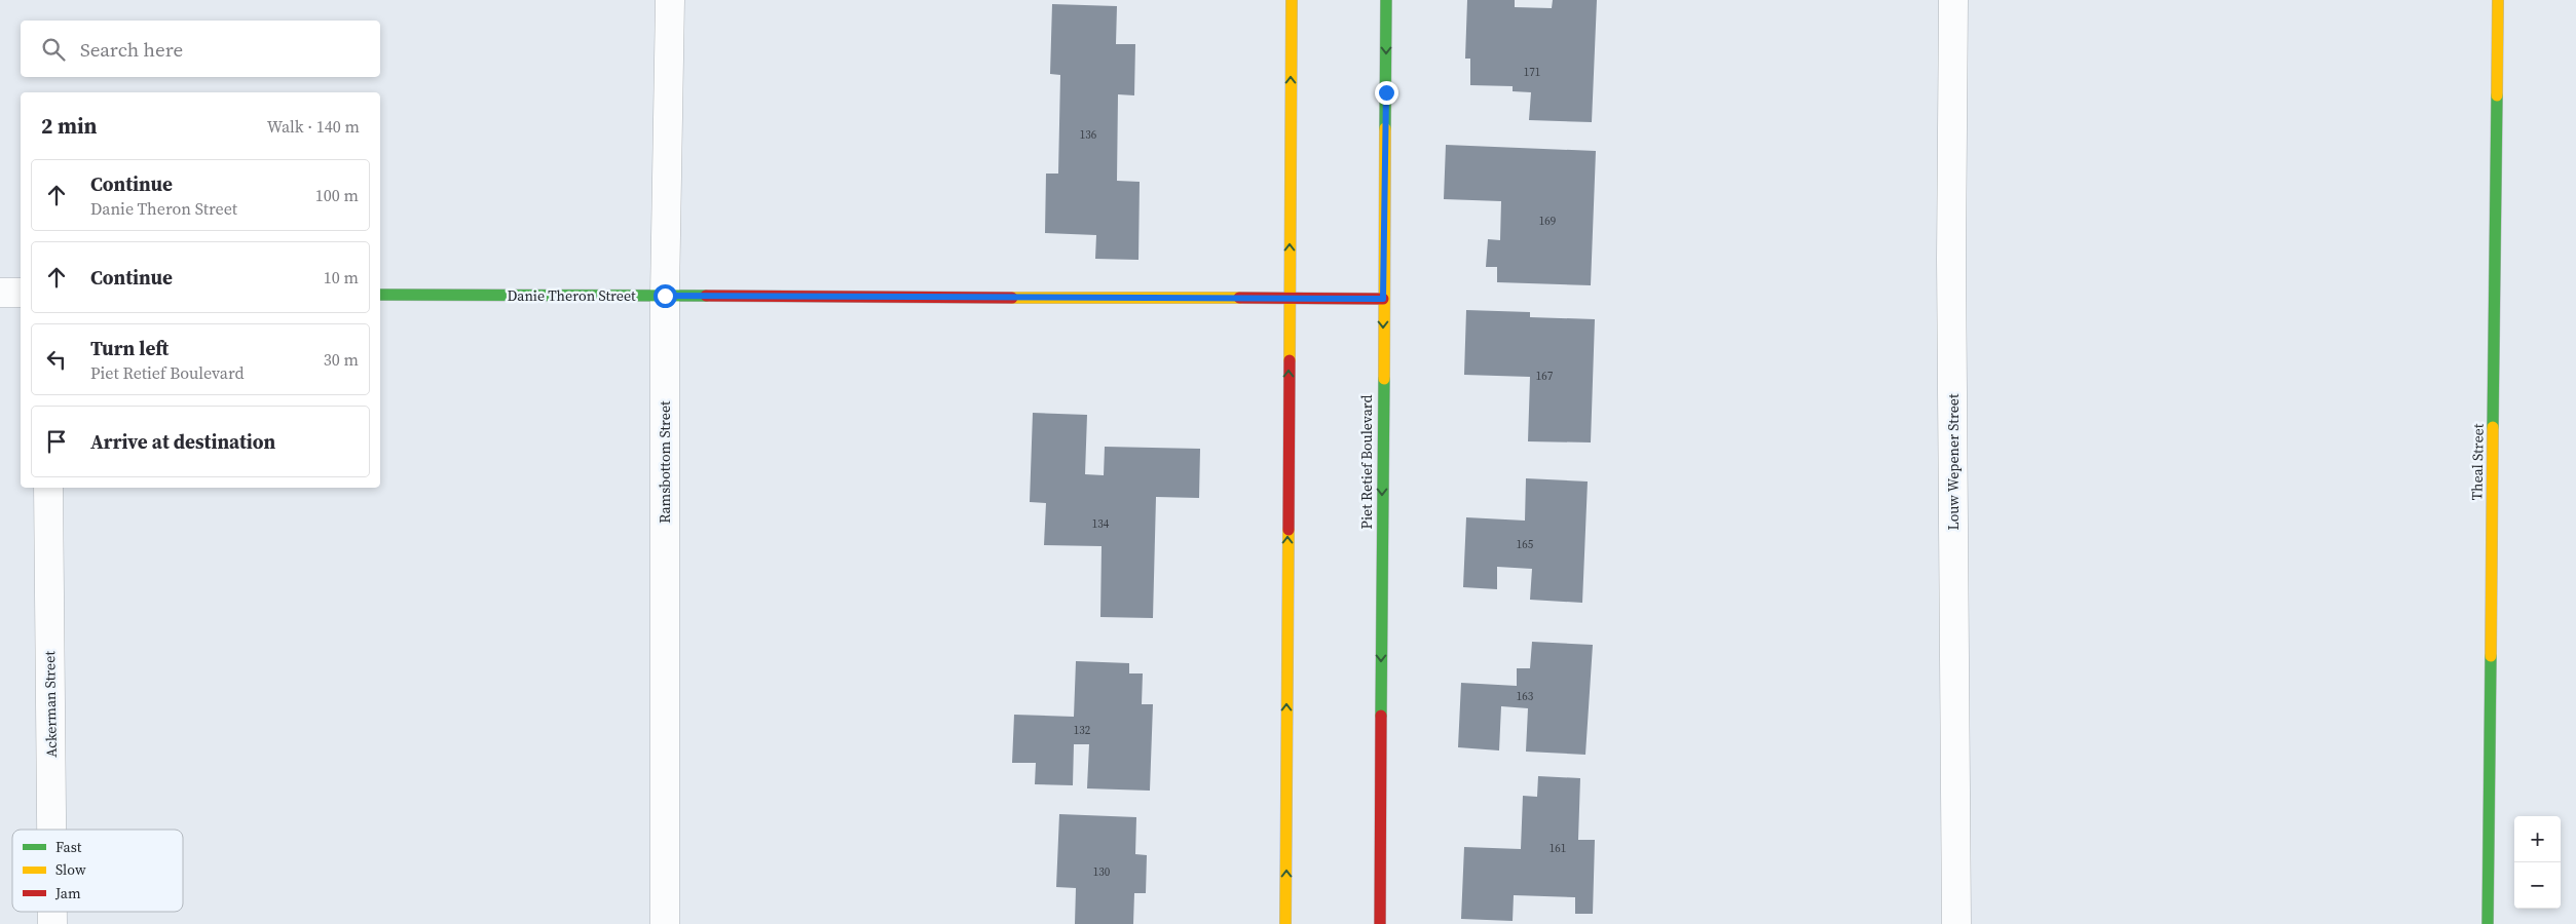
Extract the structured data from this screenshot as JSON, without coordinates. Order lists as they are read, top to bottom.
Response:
{
  "streets": {
    "street": [
      "Danie Theron Street",
      "Ramsbottom Street",
      "Piet Retief Boulevard",
      "Louw Wepener Street",
      "Theal Street",
      "Ackerman Street"
    ]
  },
  "crossings": [
    ["Danie Theron Street", "Ramsbottom Street"],
    ["Danie Theron Street", "Piet Retief Boulevard"]
  ],
  "house_numbers": [
    "171",
    "136",
    "169",
    "167",
    "134",
    "165",
    "163",
    "132",
    "161",
    "130"
  ],
  "legend": ["Fast", "Slow", "Jam"],
  "page": {
    "search": "Search here",
    "heading": ["2 min", "Walk · 140 m"],
    "list": [
      ["Continue", "Danie Theron Street", "100 m"],
      ["Continue", "10 m"],
      ["Turn left", "Piet Retief Boulevard", "30 m"],
      "Arrive at destination"
    ],
    "map_buttons": ["+", "−"]
  }
}
